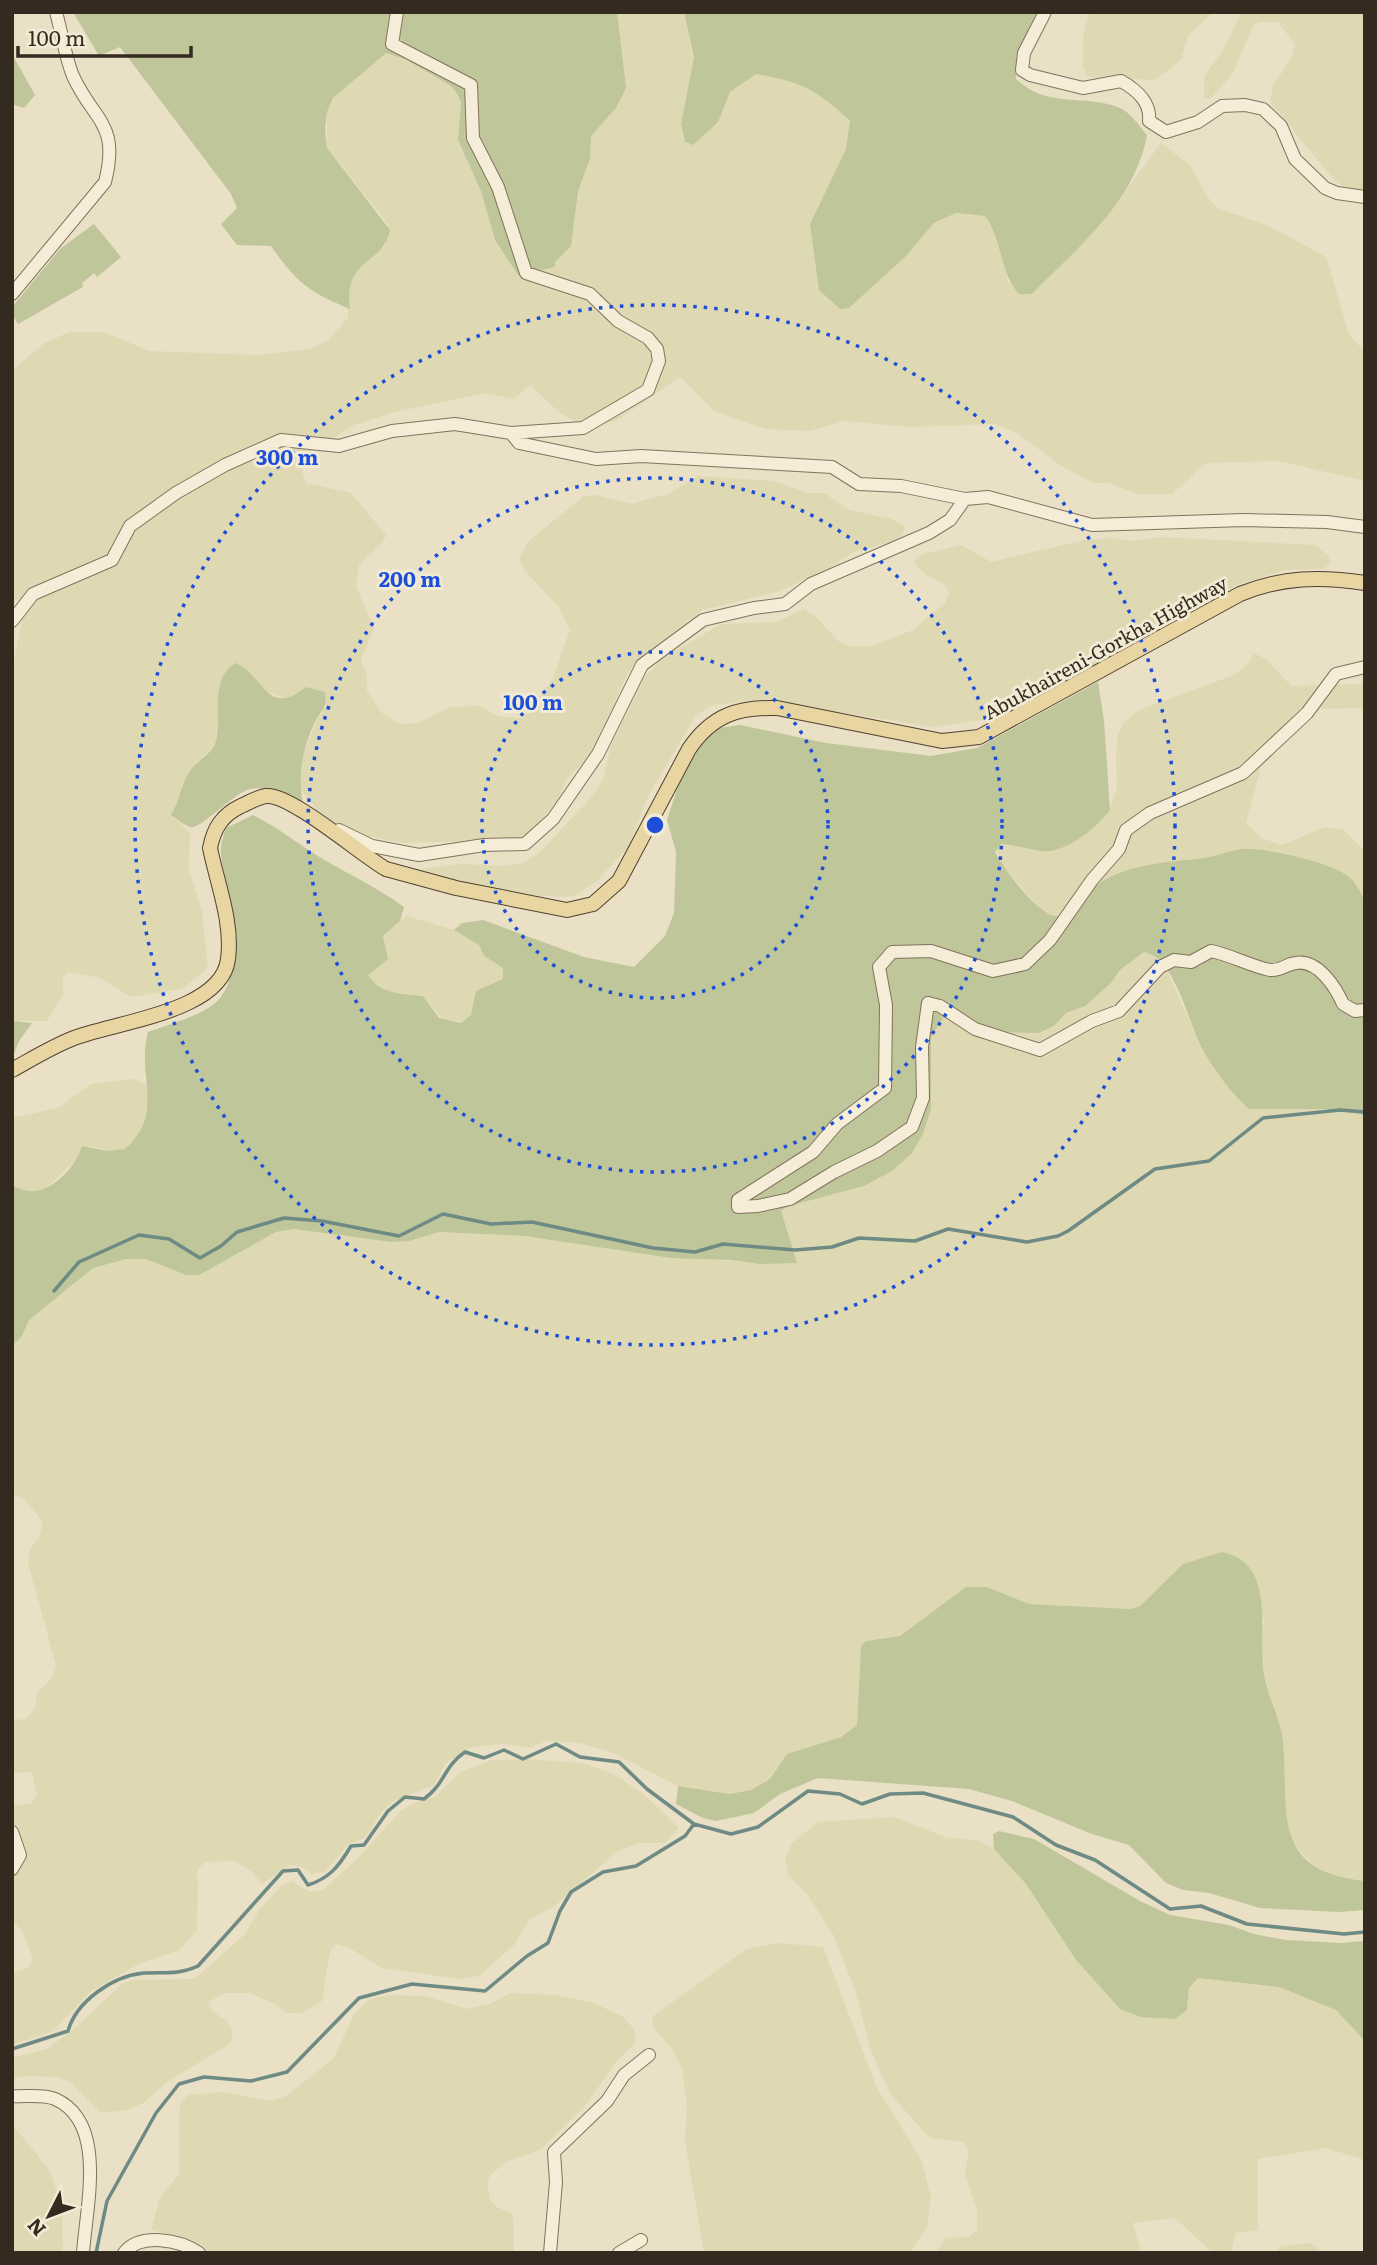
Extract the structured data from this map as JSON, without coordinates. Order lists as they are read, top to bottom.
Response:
{
  "streets": {
    "main road": ["Abukhaireni-Gorkha Highway"]
  },
  "scale_bar": "100 m",
  "north": "bottom left",
  "rings": ["300 m", "200 m", "100 m"]
}
